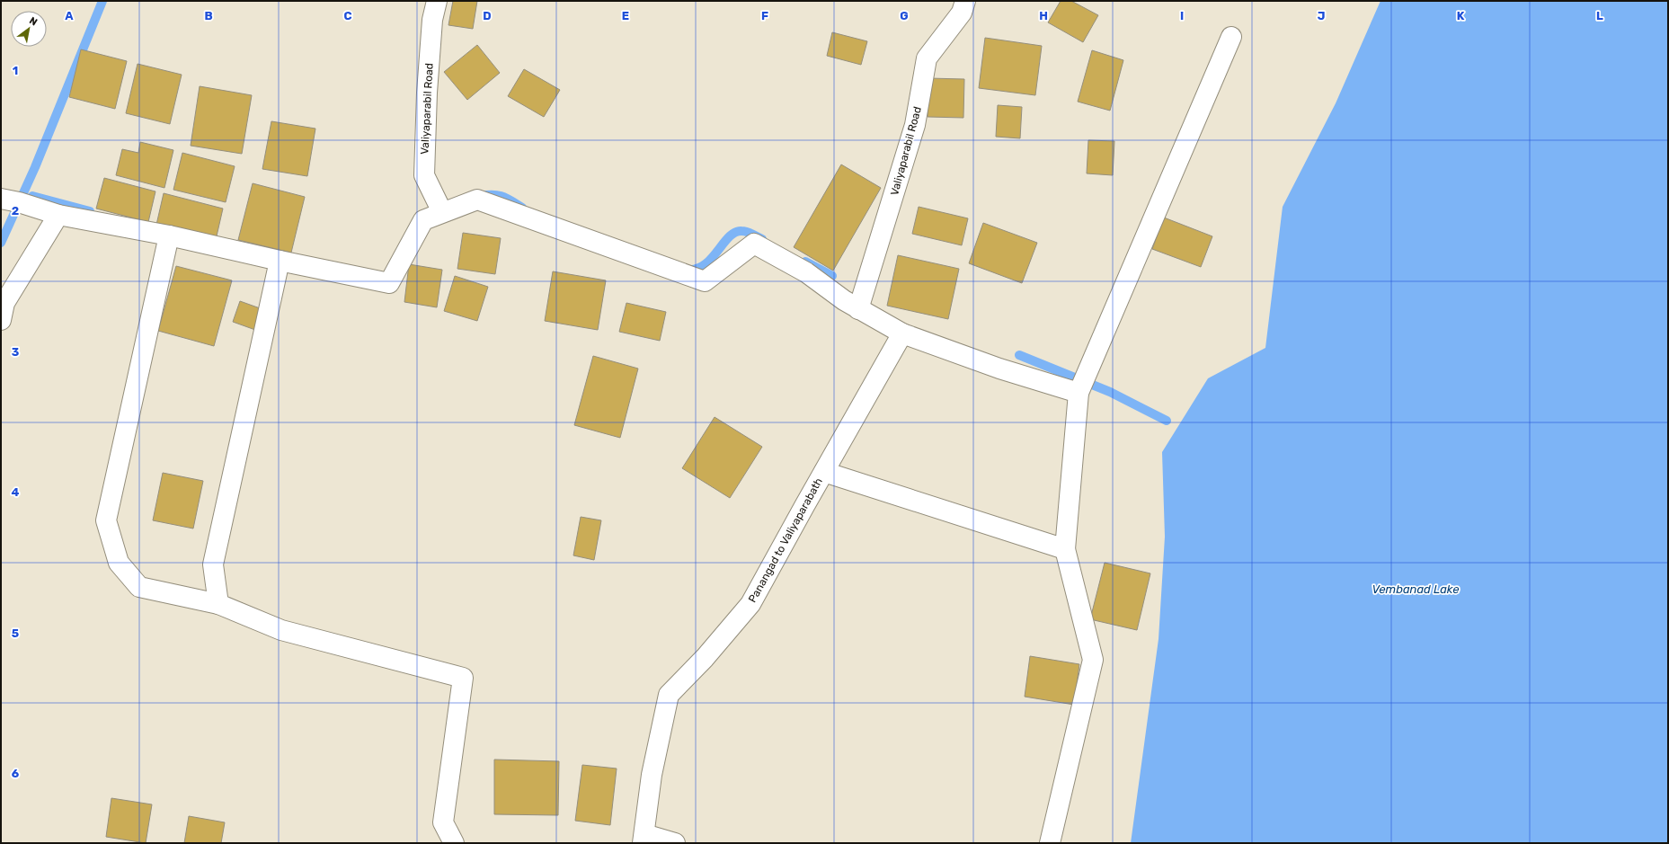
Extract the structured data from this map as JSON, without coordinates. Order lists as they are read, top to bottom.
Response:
{
  "streets": {
    "street": ["Valiyaparabil Road", "Panangad to Valiyaparabath"]
  },
  "water": ["Vembanad Lake"],
  "north": "top right",
  "grid": {
    "columns": [
      "A",
      "B",
      "C",
      "D",
      "E",
      "F",
      "G",
      "H",
      "I",
      "J",
      "K",
      "L"
    ],
    "rows": [
      "1",
      "2",
      "3",
      "4",
      "5",
      "6"
    ]
  }
}
